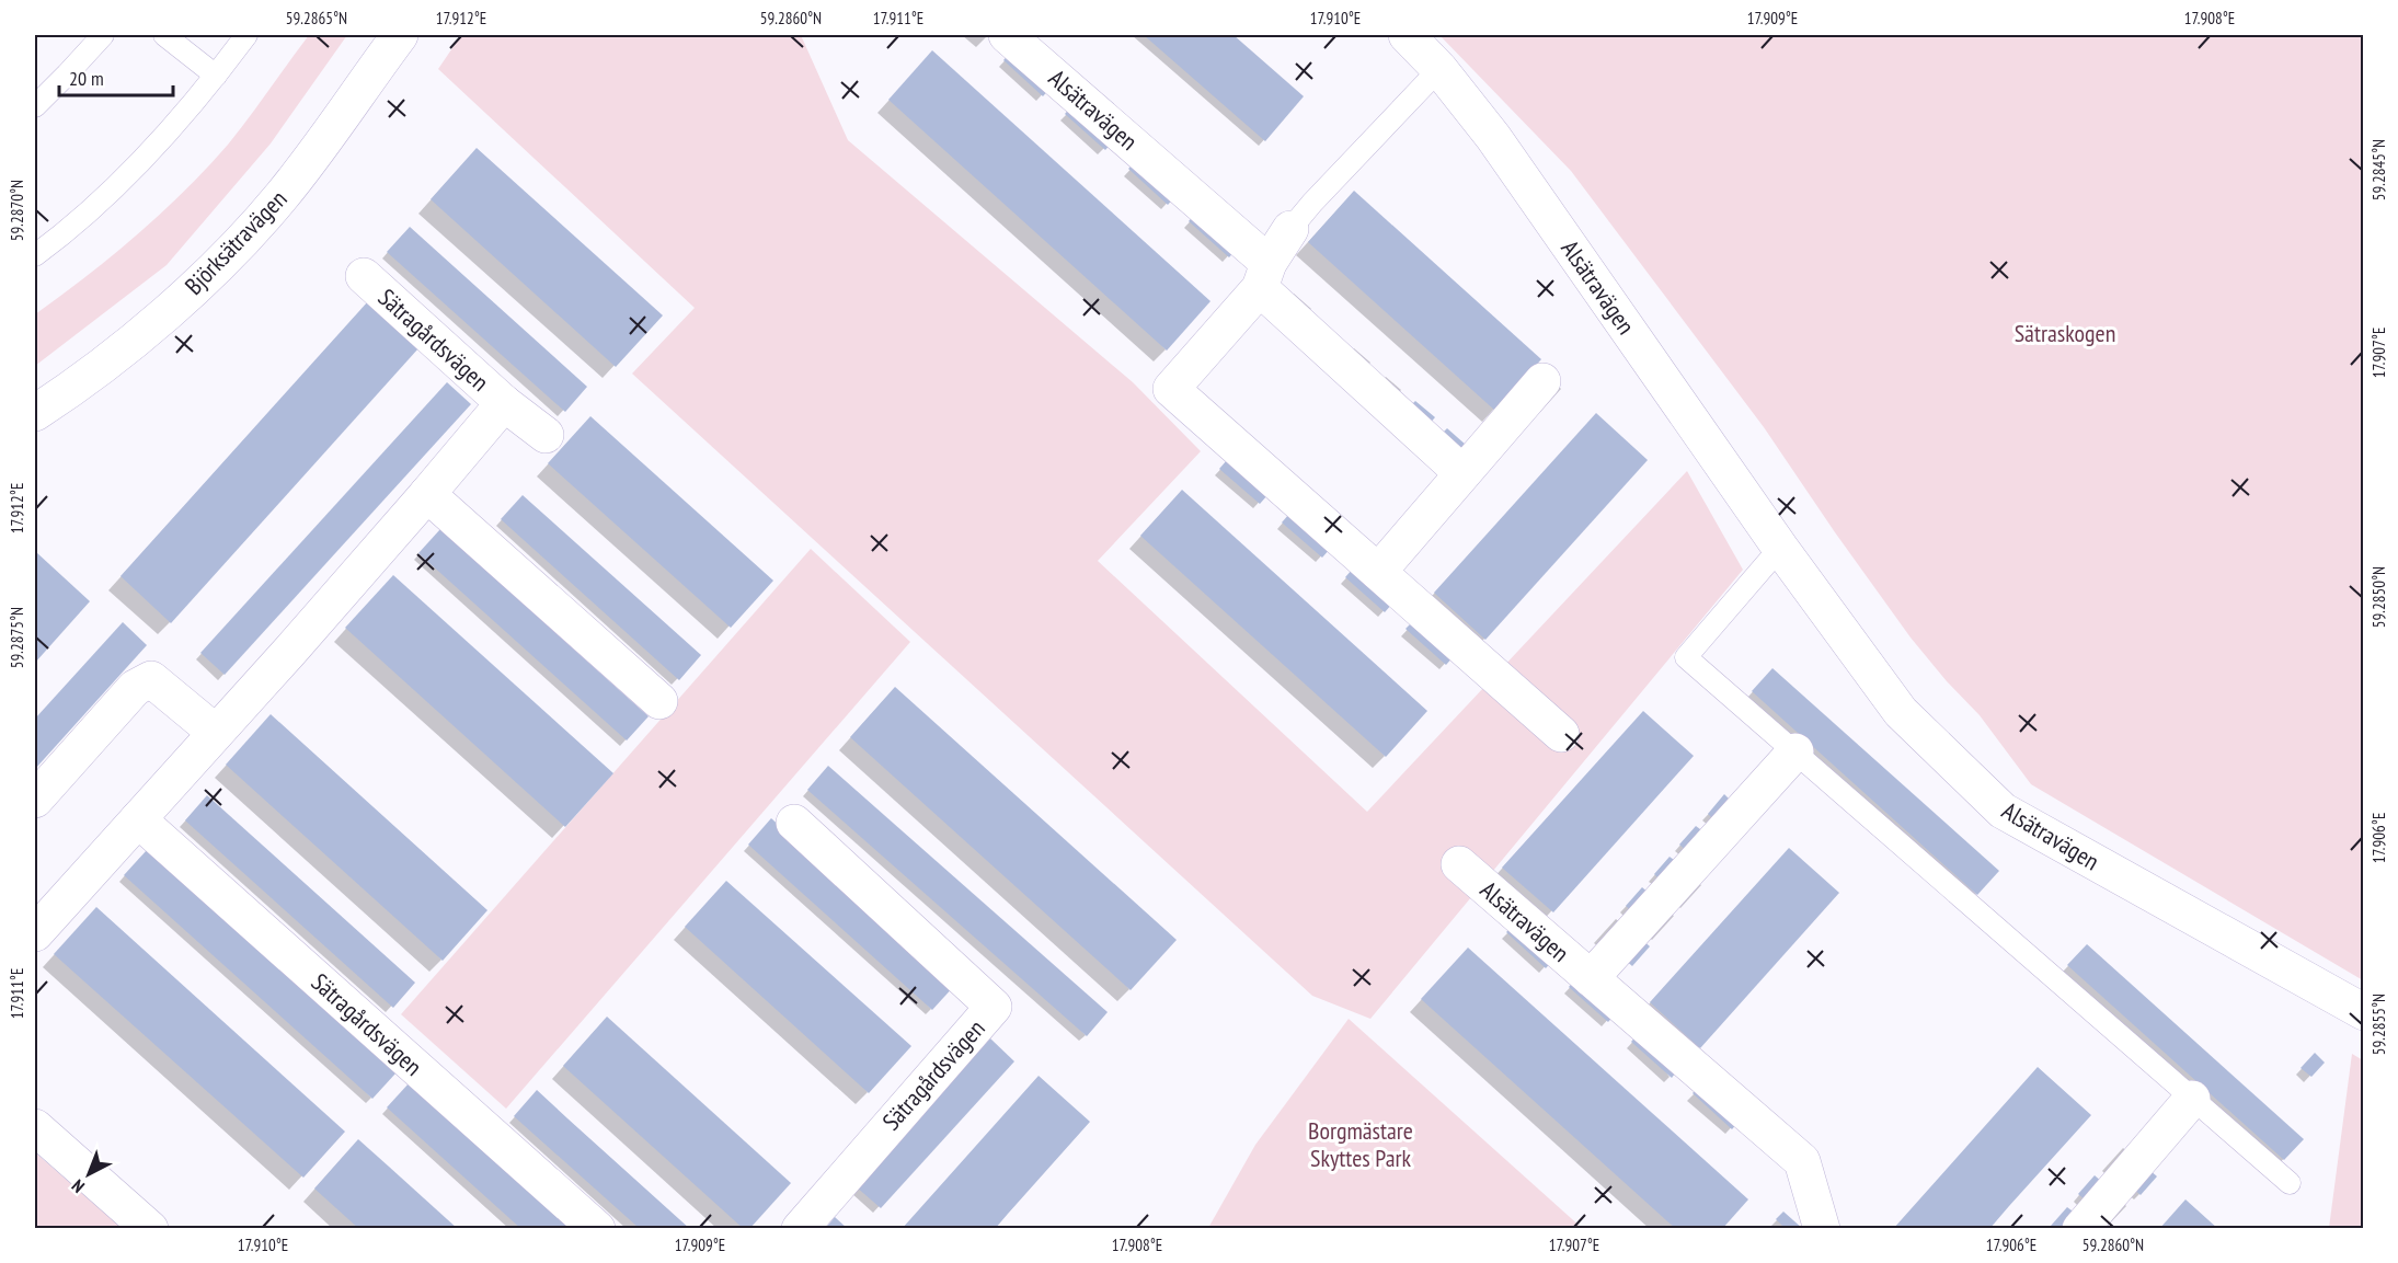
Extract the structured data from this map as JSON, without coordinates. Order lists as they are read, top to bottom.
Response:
{
  "streets": {
    "street": ["Alsätravägen", "Björksätravägen", "Sätragårdsvägen"]
  },
  "parks": ["Sätraskogen", "Borgmästare Skyttes Park"],
  "scale_bar": "20 m",
  "north": "bottom left",
  "coordinates": [
    "59.2865°N",
    "17.912°E",
    "59.2860°N",
    "17.911°E",
    "17.910°E",
    "17.909°E",
    "17.908°E",
    "59.2845°N",
    "59.2870°N",
    "17.907°E",
    "59.2850°N",
    "59.2875°N",
    "17.906°E",
    "59.2855°N"
  ]
}
